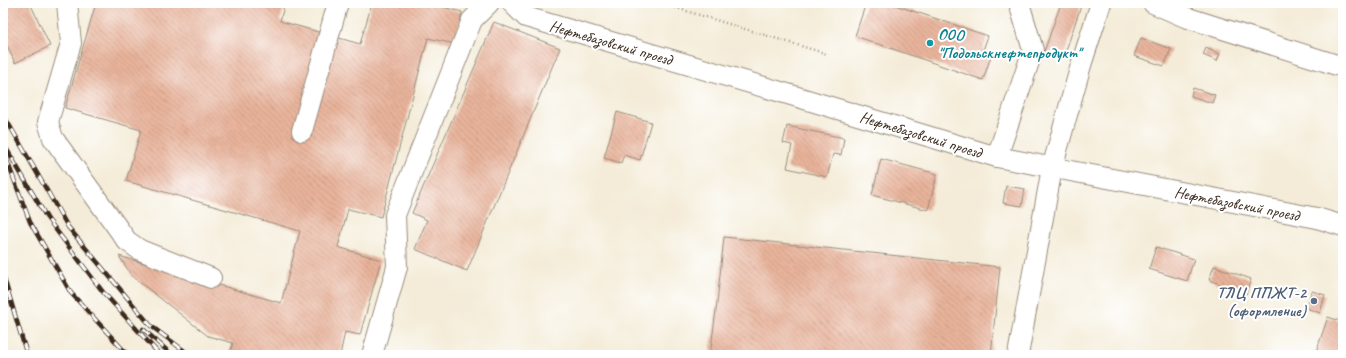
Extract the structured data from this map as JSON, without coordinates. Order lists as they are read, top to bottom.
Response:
{
  "streets": {
    "street": ["Нефтебазовский проезд"]
  },
  "places": ["ООО \"Подольскнефтепродукт\"", "ТЛЦ ППЖТ-2 (оформление)"]
}
